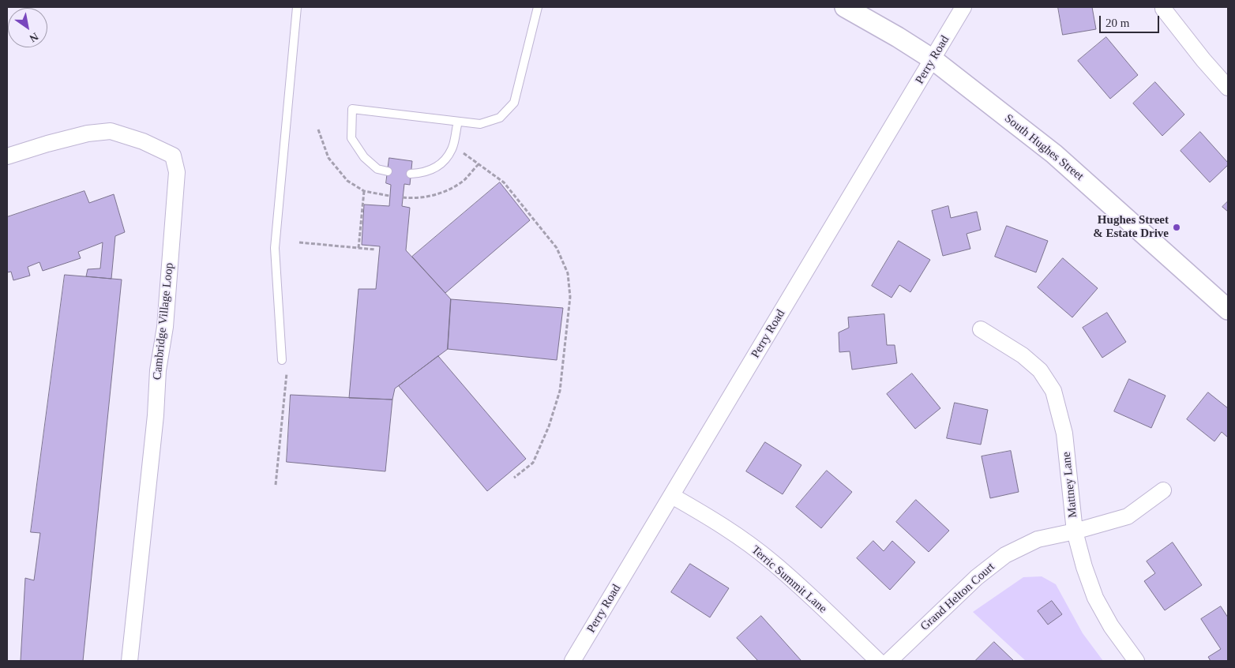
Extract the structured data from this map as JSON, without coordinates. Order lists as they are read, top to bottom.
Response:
{
  "streets": {
    "street": [
      "Perry Road",
      "South Hughes Street",
      "Cambridge Village Loop",
      "Mattney Lane",
      "Terric Summit Lane",
      "Grand Helton Court"
    ]
  },
  "crossings": [
    ["Perry Road", "South Hughes Street"],
    ["Perry Road", "Terric Summit Lane"],
    ["Mattney Lane", "Grand Helton Court"]
  ],
  "places": ["Hughes Street & Estate Drive"],
  "scale_bar": "20 m",
  "north": "bottom right"
}
